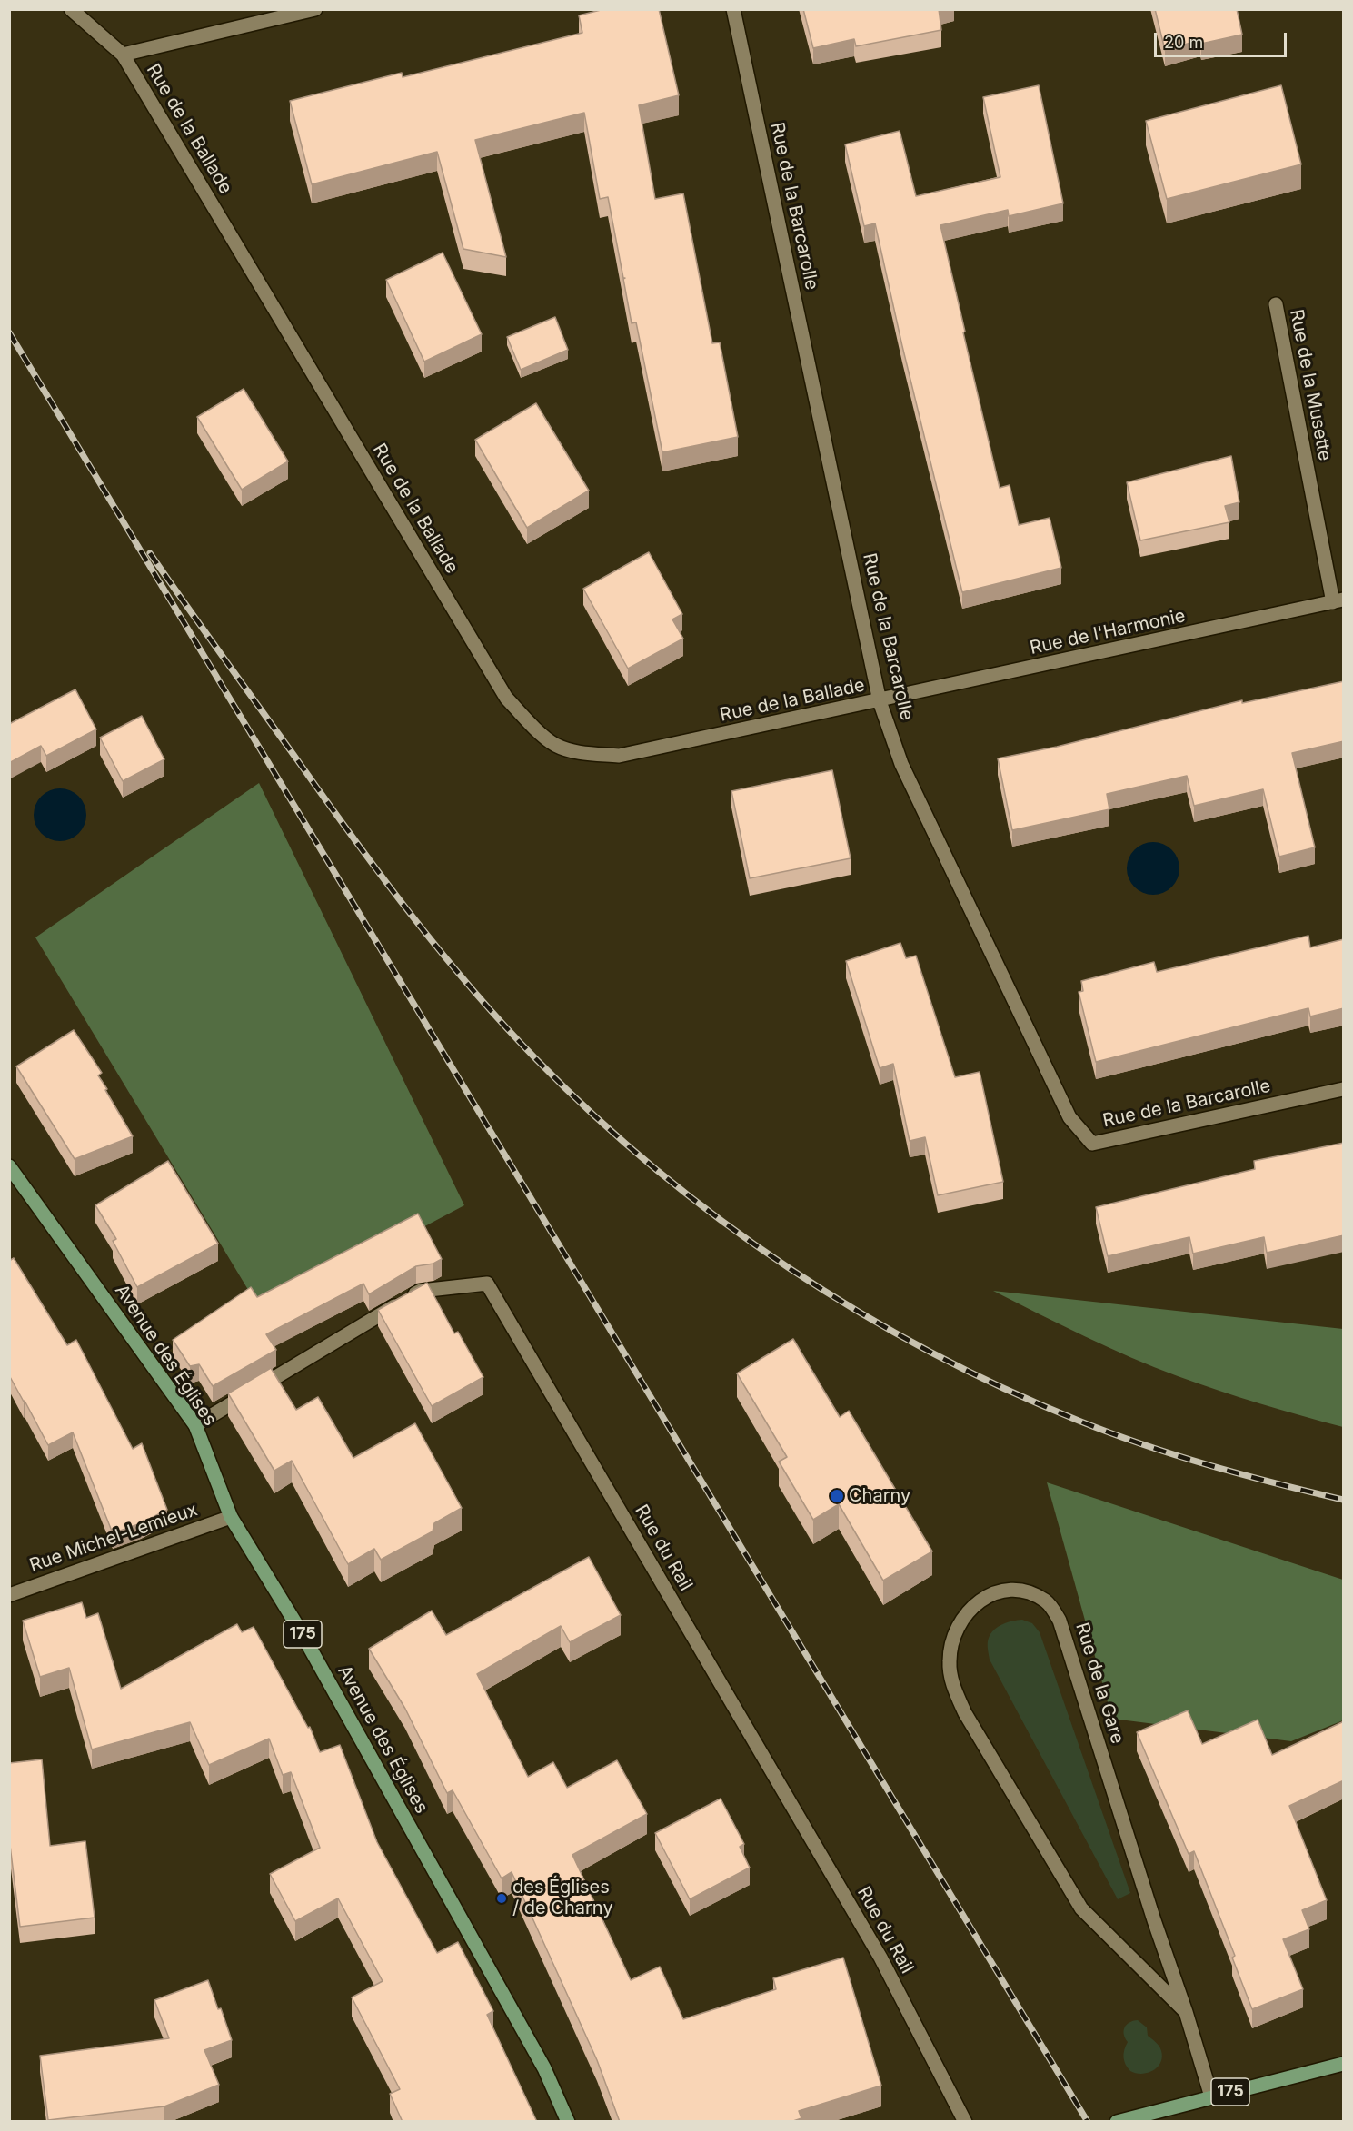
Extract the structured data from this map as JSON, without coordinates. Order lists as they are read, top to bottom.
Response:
{
  "streets": {
    "main road": ["Avenue des Églises", "175"],
    "street": [
      "Rue de la Ballade",
      "Rue de la Barcarolle",
      "Rue de la Musette",
      "Rue de l'Harmonie",
      "Rue Michel-Lemieux",
      "Rue du Rail",
      "Rue de la Gare"
    ]
  },
  "crossings": [
    ["Rue de la Ballade", "Rue de la Barcarolle"],
    ["Rue de la Ballade", "Rue de l'Harmonie"],
    ["Rue de la Barcarolle", "Rue de l'Harmonie"],
    ["Rue de la Musette", "Rue de l'Harmonie"],
    ["Avenue des Églises", "Rue Michel-Lemieux"],
    ["Avenue des Églises", "Rue du Rail"],
    ["175", "Rue de la Gare"]
  ],
  "places": ["Charny", "des Églises / de Charny"],
  "scale_bar": "20 m"
}
